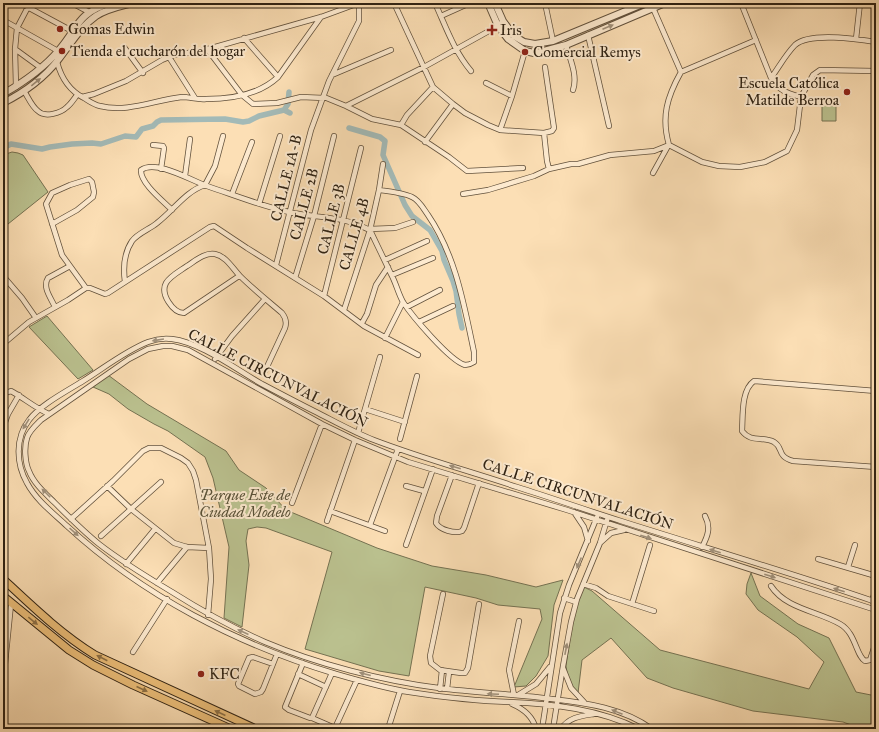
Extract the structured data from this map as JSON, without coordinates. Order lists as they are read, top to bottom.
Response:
{
  "streets": {
    "street": [
      "CALLE 1A-B",
      "CALLE 2B",
      "CALLE 3B",
      "CALLE 4B",
      "CALLE CIRCUNVALACIÓN"
    ]
  },
  "parks": ["Parque Este de Ciudad Modelo"],
  "places": {
    "other": [
      "Gomas Edwin",
      "Tienda el cucharón del hogar",
      "Comercial Remys",
      "Escuela Católica Matilde Berroa",
      "KFC"
    ],
    "health": ["Iris"]
  }
}
